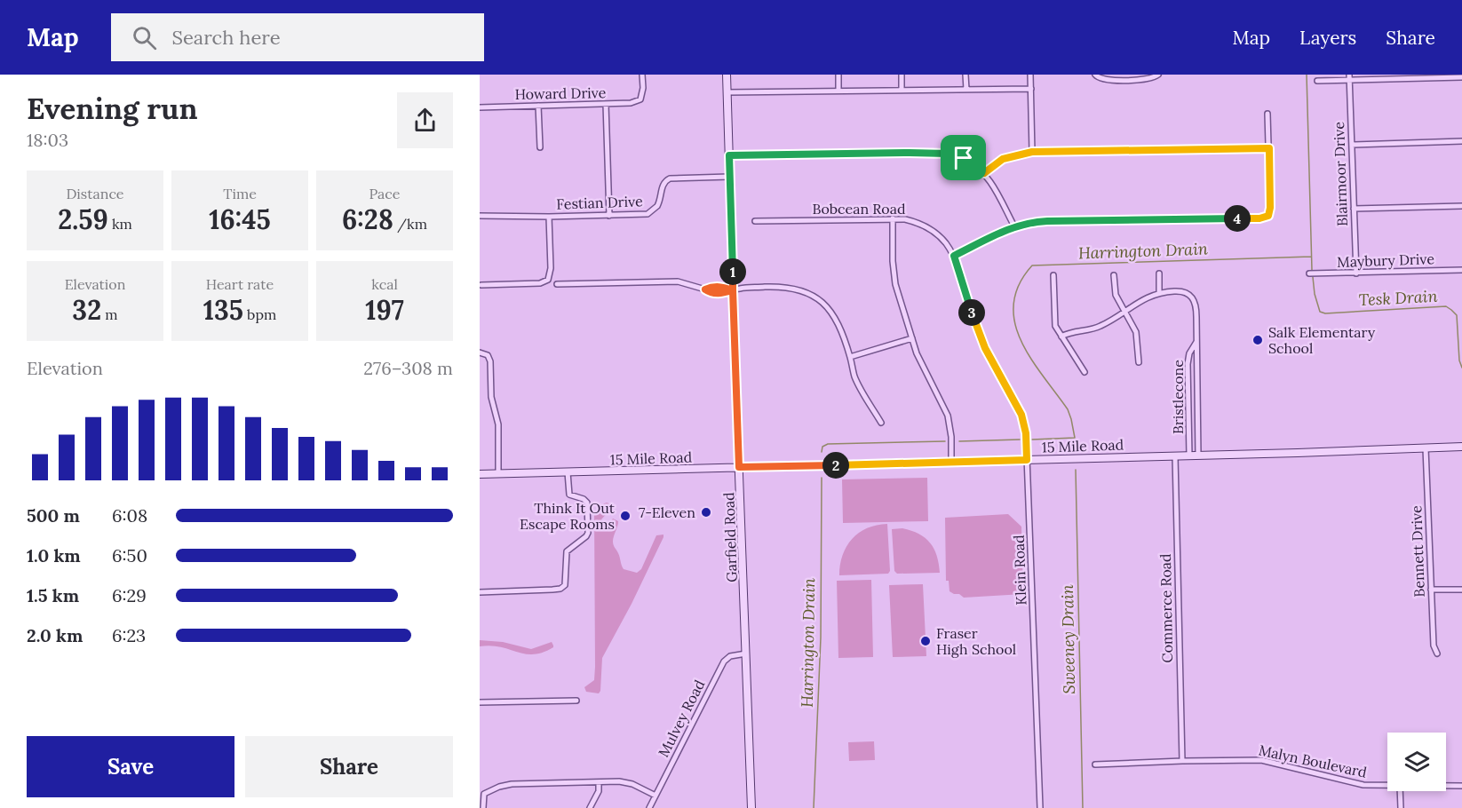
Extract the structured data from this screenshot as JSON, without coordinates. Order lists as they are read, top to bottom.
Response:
{
  "streets": {
    "main road": ["15 Mile Road", "Garfield Road"],
    "street": [
      "Howard Drive",
      "Blairmoor Drive",
      "Festian Drive",
      "Bobcean Road",
      "Maybury Drive",
      "Bristlecone",
      "Bennett Drive",
      "Klein Road",
      "Commerce Road",
      "Mulvey Road",
      "Malyn Boulevard"
    ]
  },
  "crossings": [
    ["Blairmoor Drive", "Maybury Drive"],
    ["Festian Drive", "Garfield Road"],
    ["Bobcean Road", "15 Mile Road"],
    ["Bobcean Road", "Klein Road"],
    ["Bristlecone", "15 Mile Road"],
    ["15 Mile Road", "Garfield Road"],
    ["15 Mile Road", "Bennett Drive"],
    ["15 Mile Road", "Klein Road"],
    ["15 Mile Road", "Commerce Road"],
    ["Garfield Road", "Mulvey Road"],
    ["Commerce Road", "Malyn Boulevard"]
  ],
  "water": ["Harrington Drain", "Tesk Drain", "Sweeney Drain"],
  "places": [
    "Salk Elementary School",
    "7-Eleven",
    "Think It Out Escape Rooms",
    "Fraser High School"
  ],
  "page": {
    "header": "Map",
    "search": "Search here",
    "nav": ["Map", "Layers", "Share"],
    "heading": ["Evening run", "18:03"],
    "stats": [
      ["Distance", "2.59 km"],
      ["Time", "16:45"],
      ["Pace", "6:28 /km"],
      ["Elevation", "32 m"],
      ["Heart rate", "135 bpm"],
      ["kcal", "197"]
    ],
    "pins": [
      "4",
      "1",
      "3",
      "2"
    ],
    "chart": ["Elevation", "276–308 m"],
    "list": [
      {
        "name": "500 m",
        "note": "6:08"
      },
      {
        "name": "1.0 km",
        "note": "6:50"
      },
      {
        "name": "1.5 km",
        "note": "6:29"
      },
      {
        "name": "2.0 km",
        "note": "6:23"
      }
    ],
    "buttons": ["Save", "Share"]
  }
}
